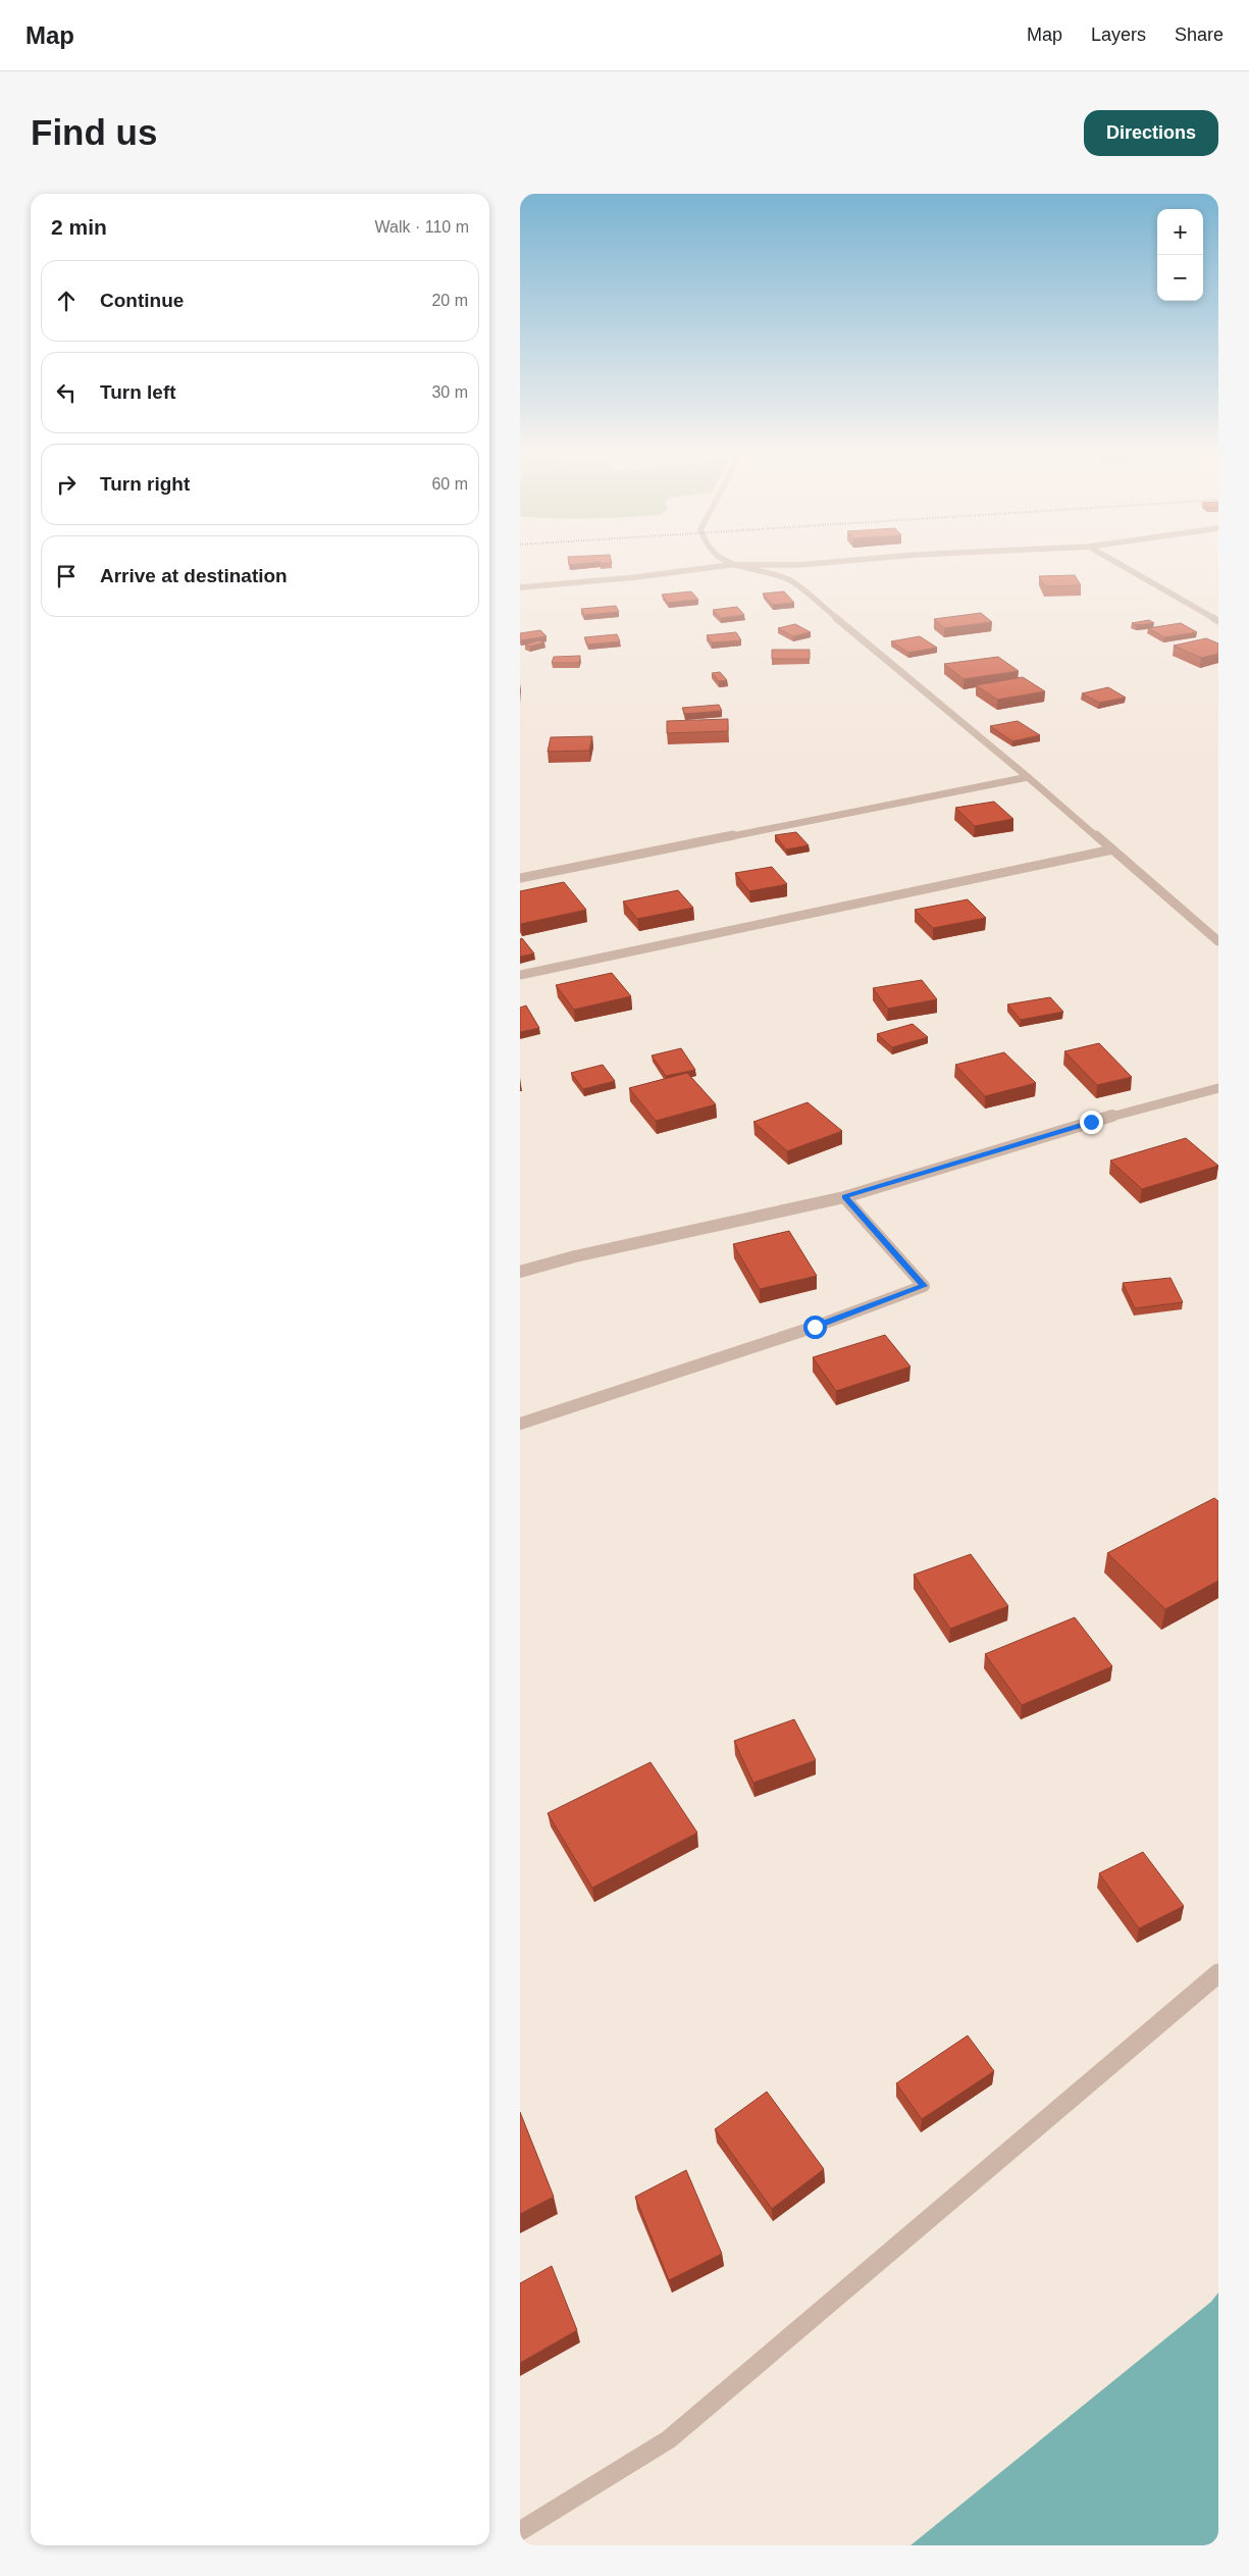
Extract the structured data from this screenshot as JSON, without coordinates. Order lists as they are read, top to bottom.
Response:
{
  "page": {
    "header": "Map",
    "nav": ["Map", "Layers", "Share"],
    "buttons": "Directions",
    "title": "Find us",
    "heading": ["2 min", "Walk · 110 m"],
    "map_buttons": ["+", "−"],
    "list": [
      ["Continue", "20 m"],
      ["Turn left", "30 m"],
      ["Turn right", "60 m"],
      "Arrive at destination"
    ]
  }
}
